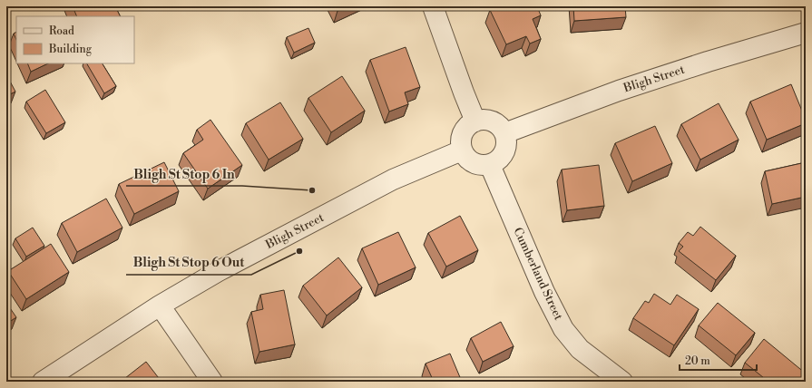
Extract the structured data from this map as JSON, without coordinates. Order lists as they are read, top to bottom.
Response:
{
  "streets": {
    "street": ["Bligh Street", "Cumberland Street"]
  },
  "crossings": [
    ["Bligh Street", "Cumberland Street"]
  ],
  "places": ["Bligh St Stop 6 In", "Bligh St Stop 6 Out"],
  "legend": ["Road", "Building"],
  "scale_bar": "20 m"
}
